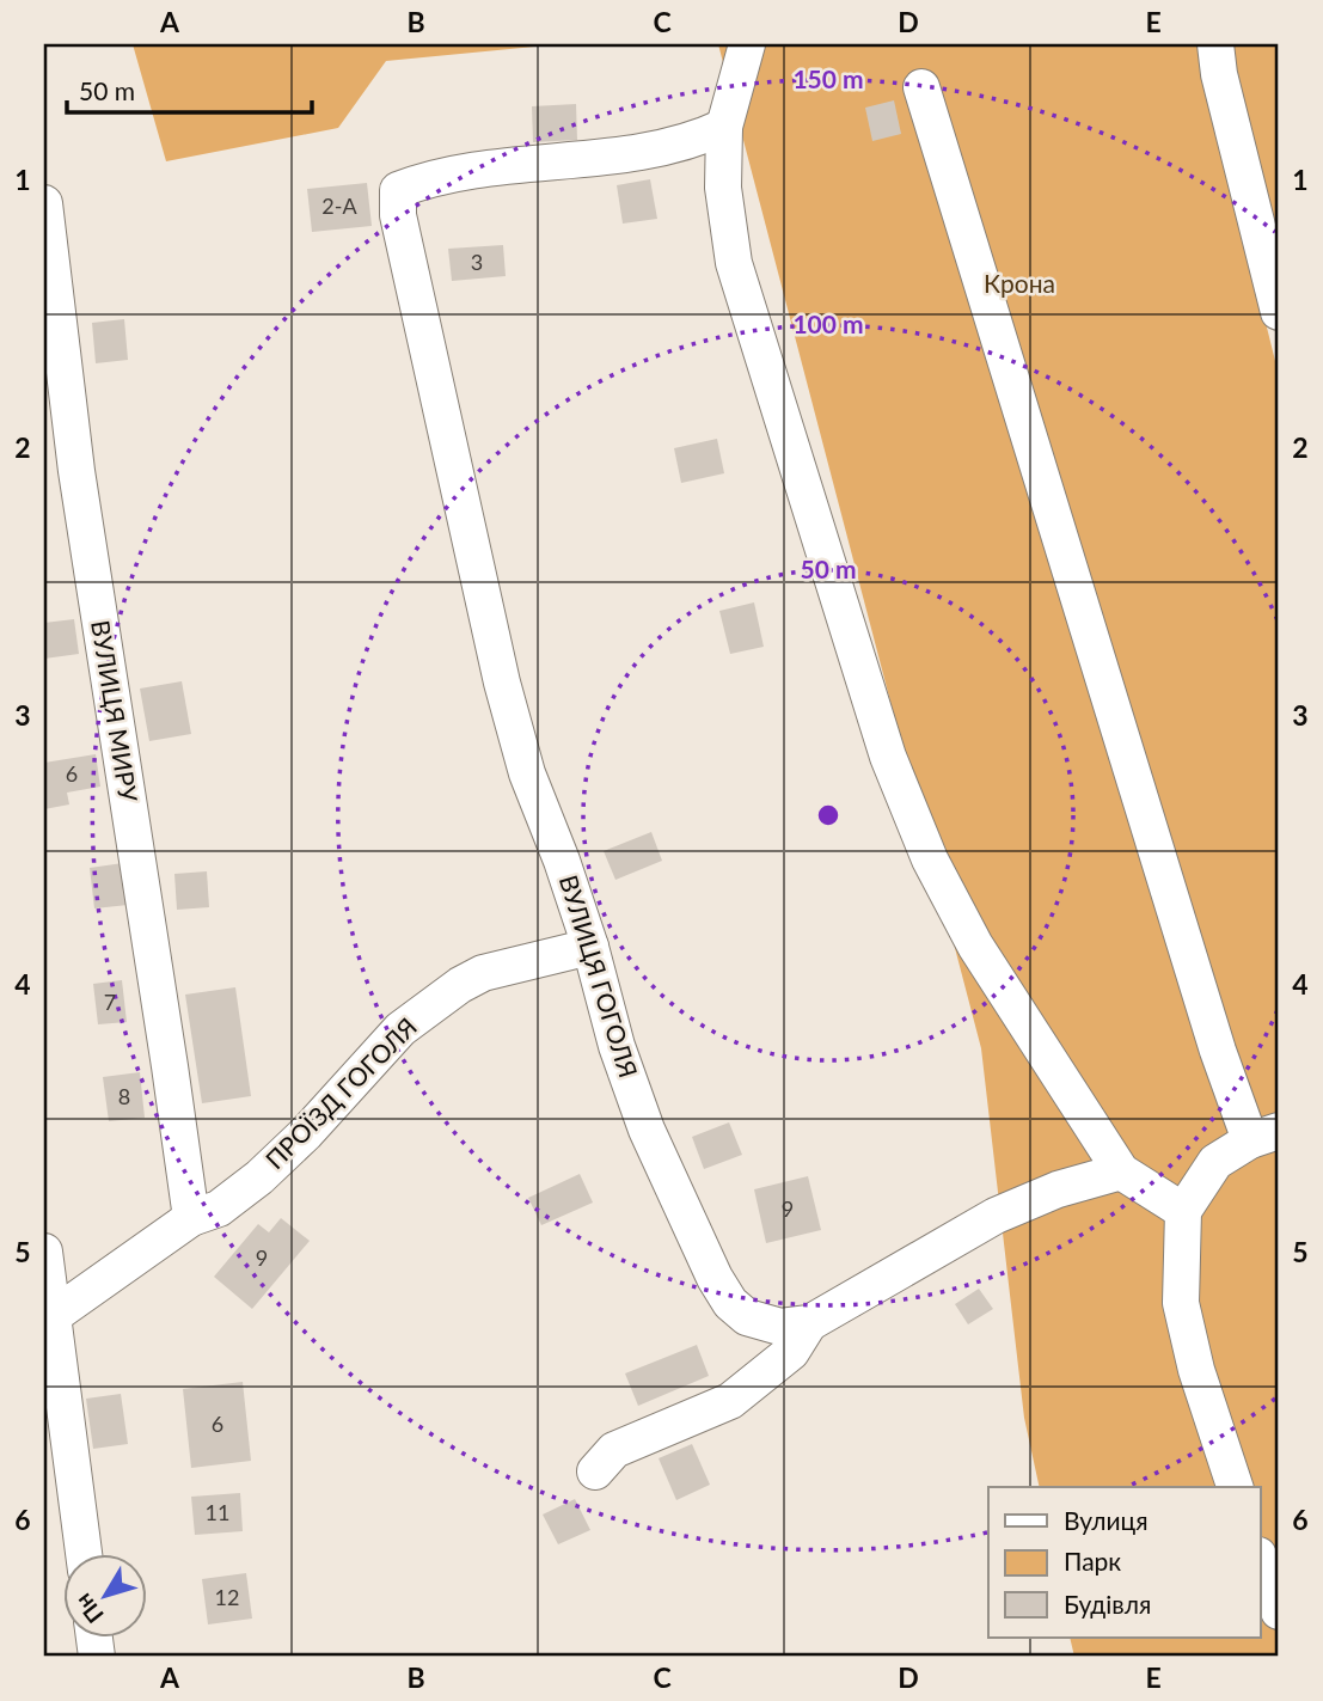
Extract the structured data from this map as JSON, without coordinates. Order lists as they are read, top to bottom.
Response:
{
  "streets": {
    "street": ["ВУЛИЦЯ МИРУ", "ВУЛИЦЯ ГОГОЛЯ", "ПРОЇЗД ГОГОЛЯ"]
  },
  "crossings": [
    ["ВУЛИЦЯ МИРУ", "ПРОЇЗД ГОГОЛЯ"],
    ["ВУЛИЦЯ ГОГОЛЯ", "ПРОЇЗД ГОГОЛЯ"]
  ],
  "parks": ["Крона"],
  "house_numbers": [
    "2-А",
    "3",
    "6",
    "7",
    "8",
    "9",
    "9",
    "6",
    "11",
    "12"
  ],
  "legend": ["Вулиця", "Парк", "Будівля"],
  "scale_bar": "50 m",
  "north": "bottom left",
  "grid": {
    "columns": [
      "A",
      "B",
      "C",
      "D",
      "E"
    ],
    "rows": [
      "1",
      "2",
      "3",
      "4",
      "5",
      "6"
    ]
  },
  "rings": ["150 m", "100 m", "50 m"]
}
